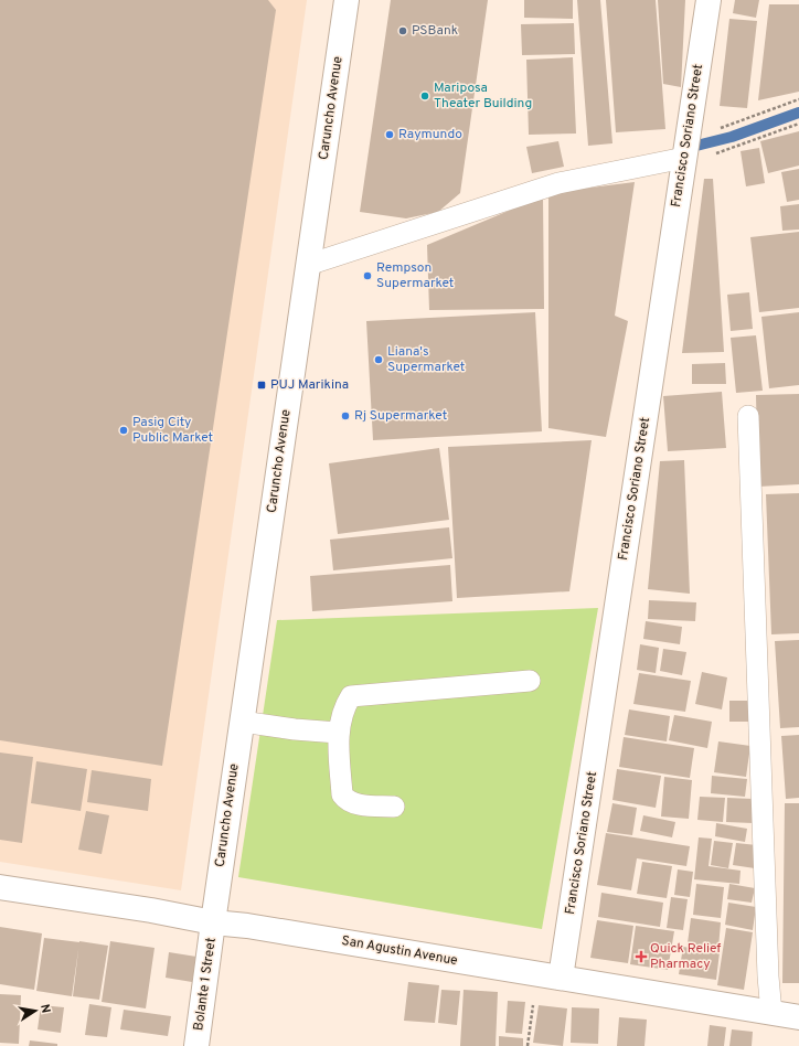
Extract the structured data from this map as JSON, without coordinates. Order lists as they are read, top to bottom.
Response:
{
  "streets": {
    "street": [
      "Caruncho Avenue",
      "Francisco Soriano Street",
      "San Agustin Avenue",
      "Bolante 1 Street"
    ]
  },
  "crossings": [
    ["Caruncho Avenue", "San Agustin Avenue"],
    ["Caruncho Avenue", "Bolante 1 Street"],
    ["Francisco Soriano Street", "San Agustin Avenue"],
    ["San Agustin Avenue", "Bolante 1 Street"]
  ],
  "places": {
    "other": [
      "PSBank",
      "Mariposa Theater Building",
      "Raymundo",
      "Rempson Supermarket",
      "Liana's Supermarket",
      "Rj Supermarket",
      "Pasig City Public Market"
    ],
    "transit": ["PUJ Marikina"],
    "health": ["Quick Relief Pharmacy"]
  },
  "north": "right"
}
